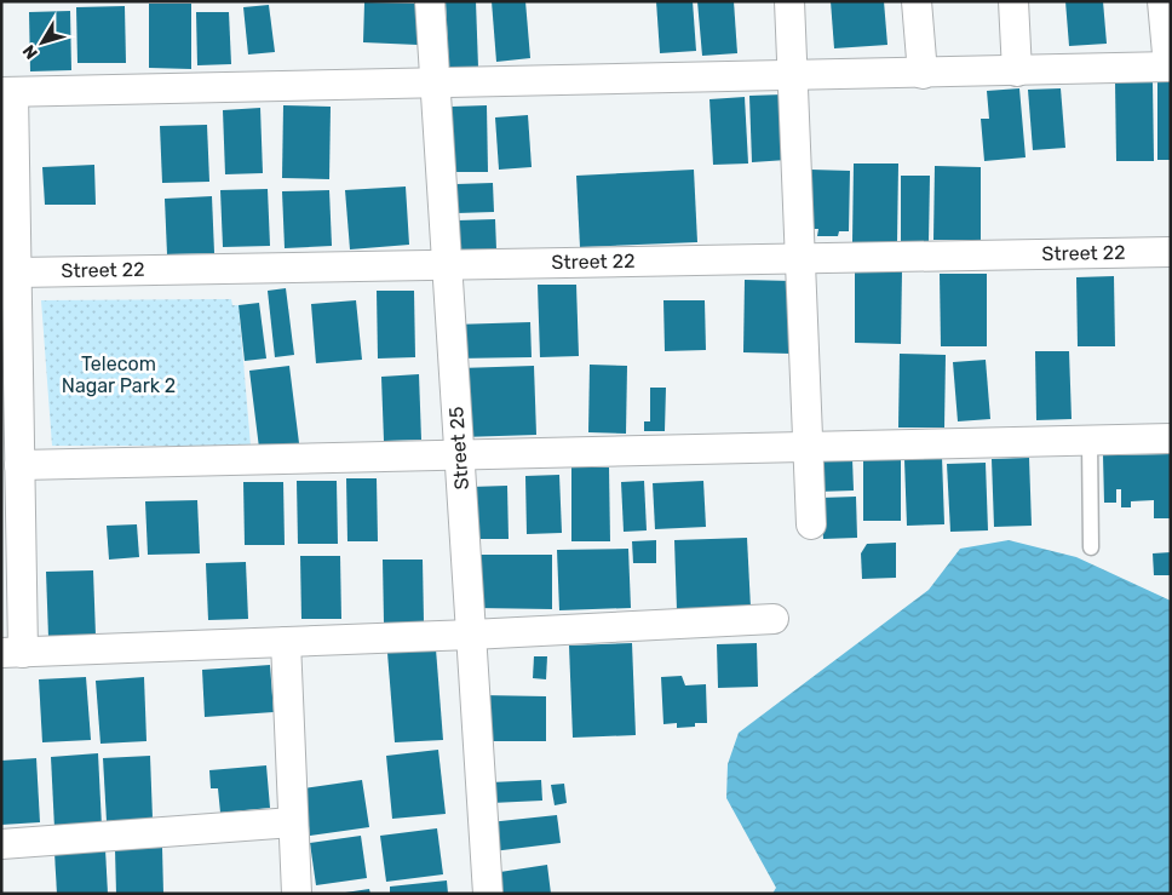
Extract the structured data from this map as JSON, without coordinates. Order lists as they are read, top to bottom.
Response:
{
  "streets": {
    "street": ["Street 22", "Street 25"]
  },
  "crossings": [
    ["Street 22", "Street 25"]
  ],
  "parks": ["Telecom Nagar Park 2"],
  "north": "bottom left"
}
